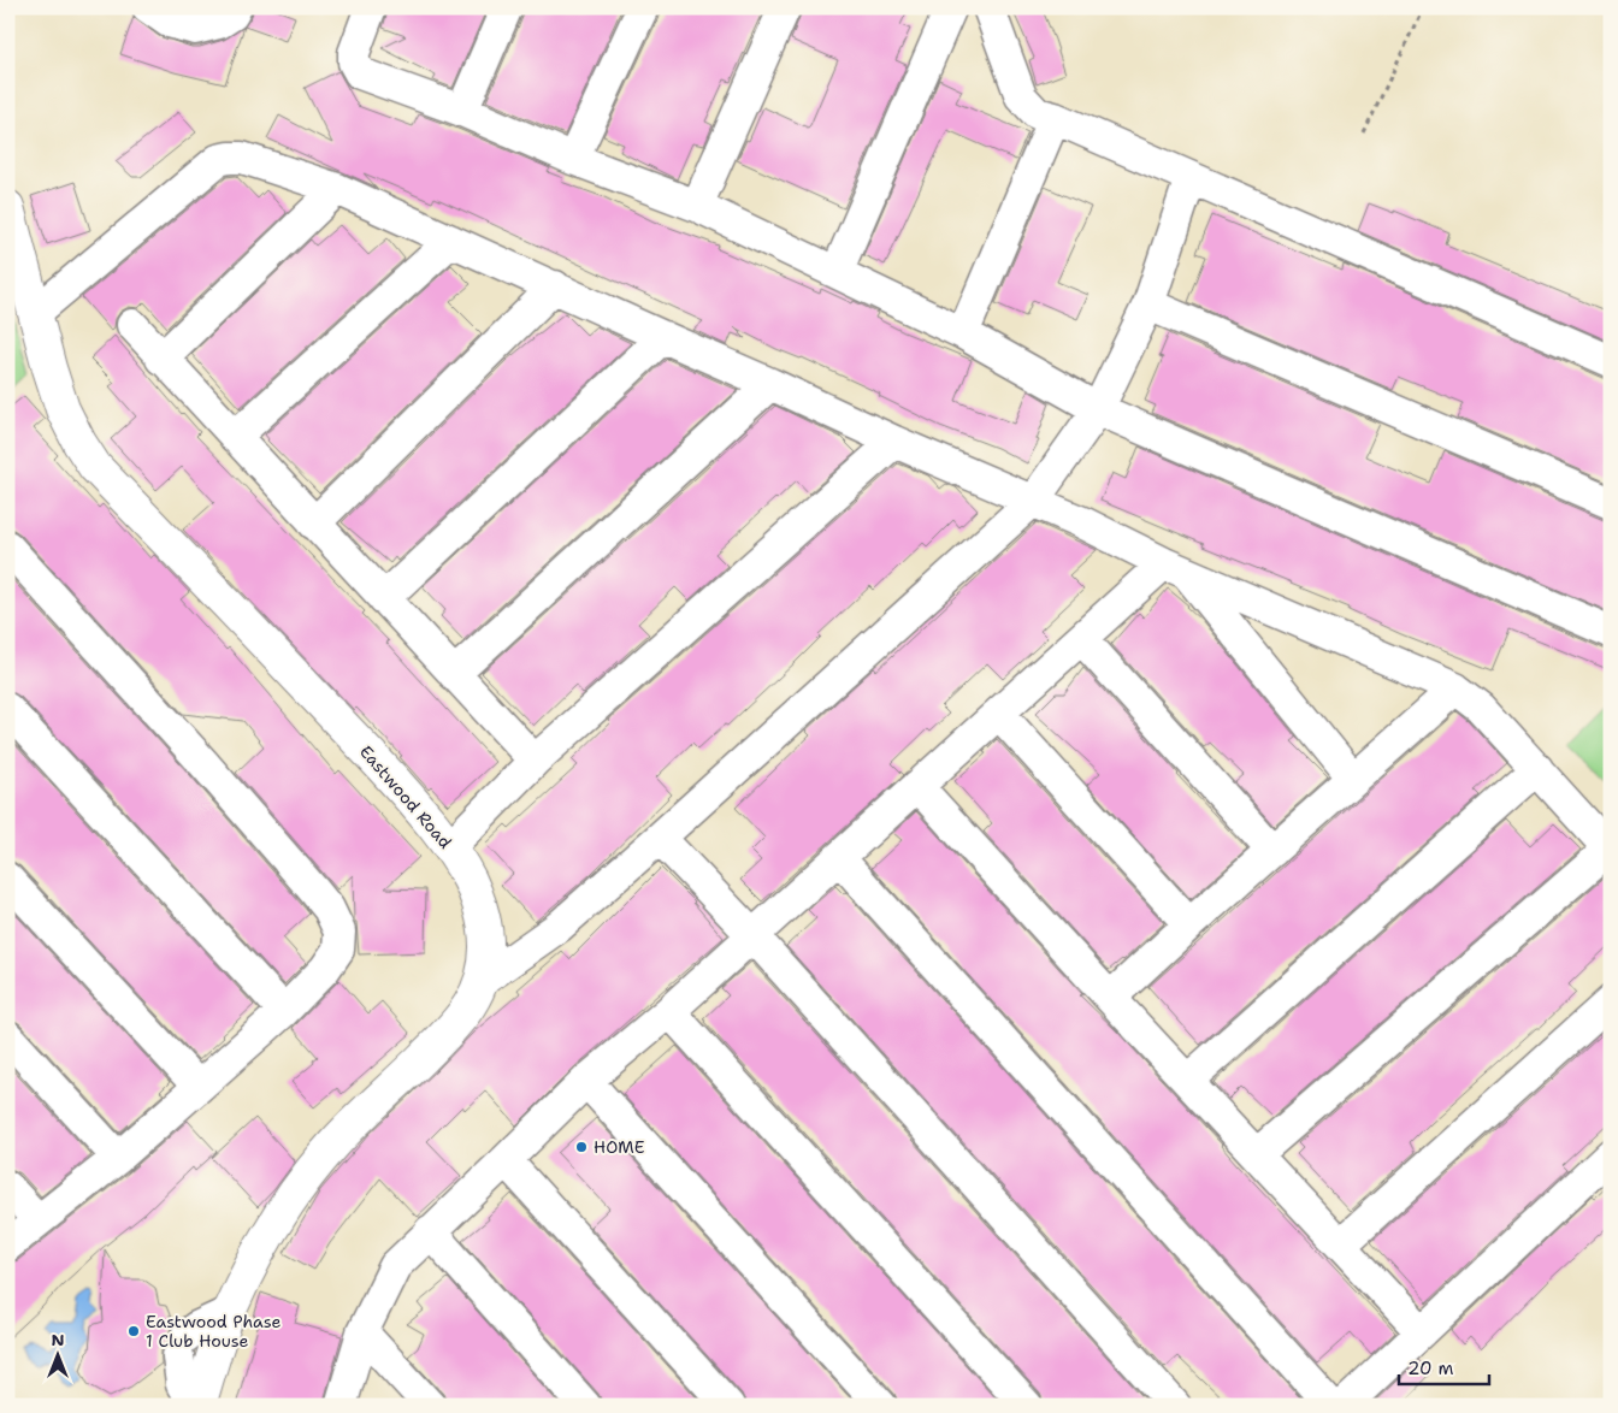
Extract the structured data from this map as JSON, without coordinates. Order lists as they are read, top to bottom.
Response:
{
  "streets": {
    "main road": ["Eastwood Road"]
  },
  "places": ["HOME", "Eastwood Phase 1 Club House"],
  "scale_bar": "20 m",
  "north": "top"
}
